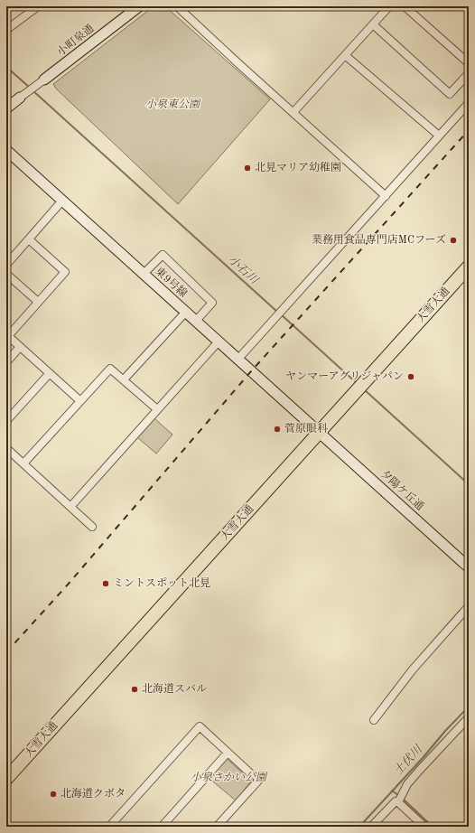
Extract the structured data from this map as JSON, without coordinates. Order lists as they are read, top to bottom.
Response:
{
  "streets": {
    "highway": ["大雪大通"],
    "street": ["小町泉通", "東9号線", "夕陽ケ丘通"]
  },
  "crossings": [
    ["東9号線", "大雪大通"],
    ["東9号線", "夕陽ケ丘通"],
    ["大雪大通", "夕陽ケ丘通"]
  ],
  "water": ["小石川", "土伏川"],
  "parks": ["小泉東公園", "小泉さかい公園"],
  "places": [
    "北見マリア幼稚園",
    "業務用食品専門店MCフーズ",
    "ヤンマーアグリジャパン",
    "菅原眼科",
    "ミントスポット北見",
    "北海道スバル",
    "北海道クボタ"
  ]
}
